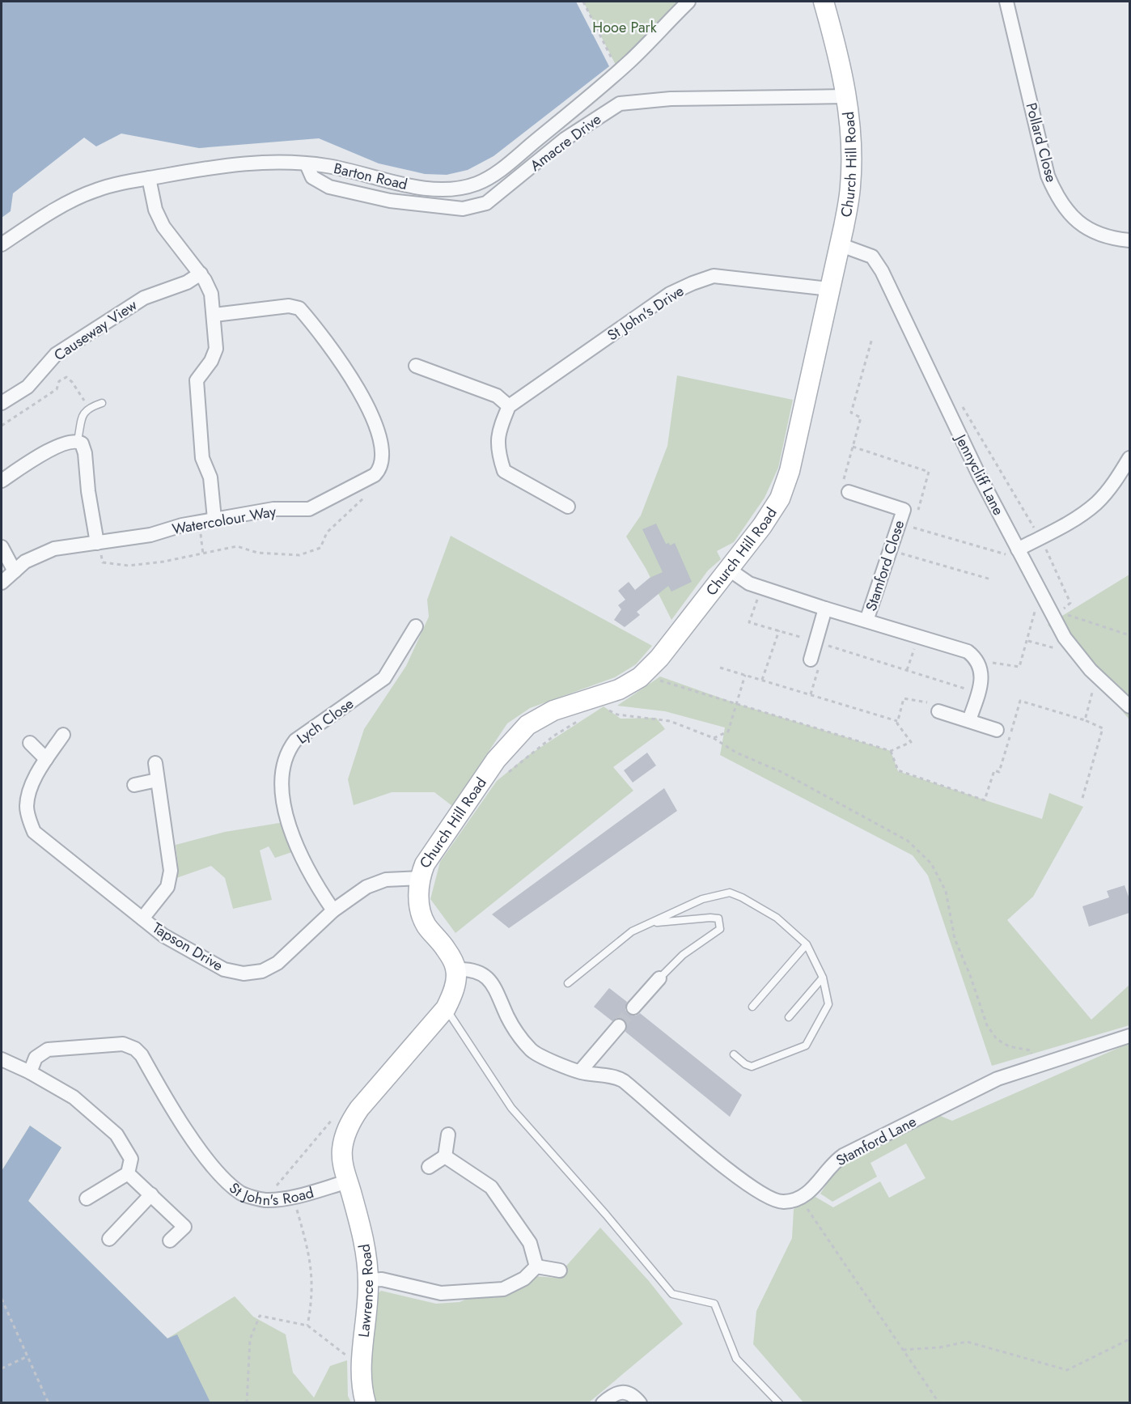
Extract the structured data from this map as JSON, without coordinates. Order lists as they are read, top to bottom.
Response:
{
  "streets": {
    "street": [
      "Amacre Drive",
      "Pollard Close",
      "Church Hill Road",
      "Barton Road",
      "St John's Drive",
      "Causeway View",
      "Jennycliff Lane",
      "Watercolour Way",
      "Stamford Close",
      "Lych Close",
      "Tapson Drive",
      "Stamford Lane",
      "St John's Road",
      "Lawrence Road"
    ]
  },
  "crossings": [
    ["Amacre Drive", "Church Hill Road"],
    ["Amacre Drive", "Barton Road"],
    ["Church Hill Road", "St John's Drive"],
    ["Church Hill Road", "Jennycliff Lane"],
    ["Church Hill Road", "Stamford Close"],
    ["Church Hill Road", "Tapson Drive"],
    ["Lych Close", "Tapson Drive"],
    ["St John's Road", "Lawrence Road"]
  ],
  "parks": ["Hooe Park"]
}
